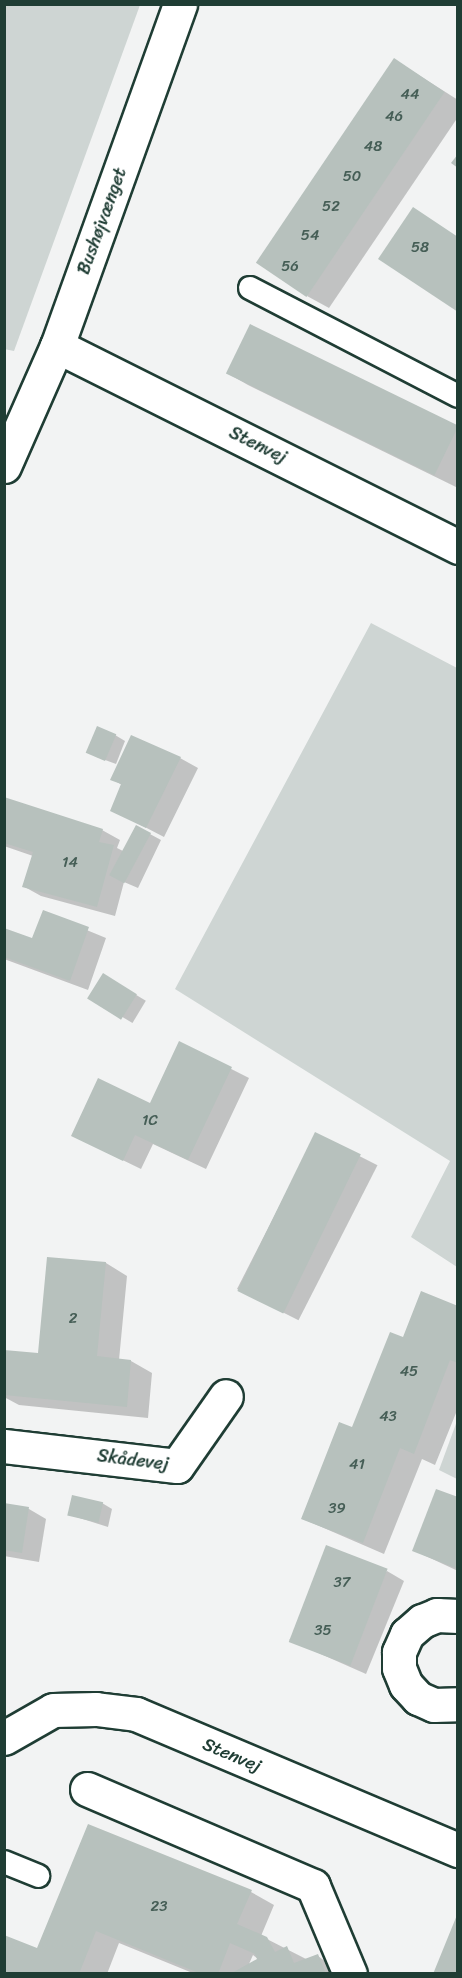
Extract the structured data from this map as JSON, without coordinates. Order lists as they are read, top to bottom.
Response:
{
  "streets": {
    "street": ["Bushøjvænget", "Stenvej", "Skådevej"]
  },
  "crossings": [
    ["Bushøjvænget", "Stenvej"]
  ],
  "house_numbers": [
    "44",
    "46",
    "48",
    "50",
    "52",
    "54",
    "58",
    "56",
    "14",
    "1C",
    "2",
    "45",
    "43",
    "41",
    "39",
    "37",
    "35",
    "23"
  ]
}
